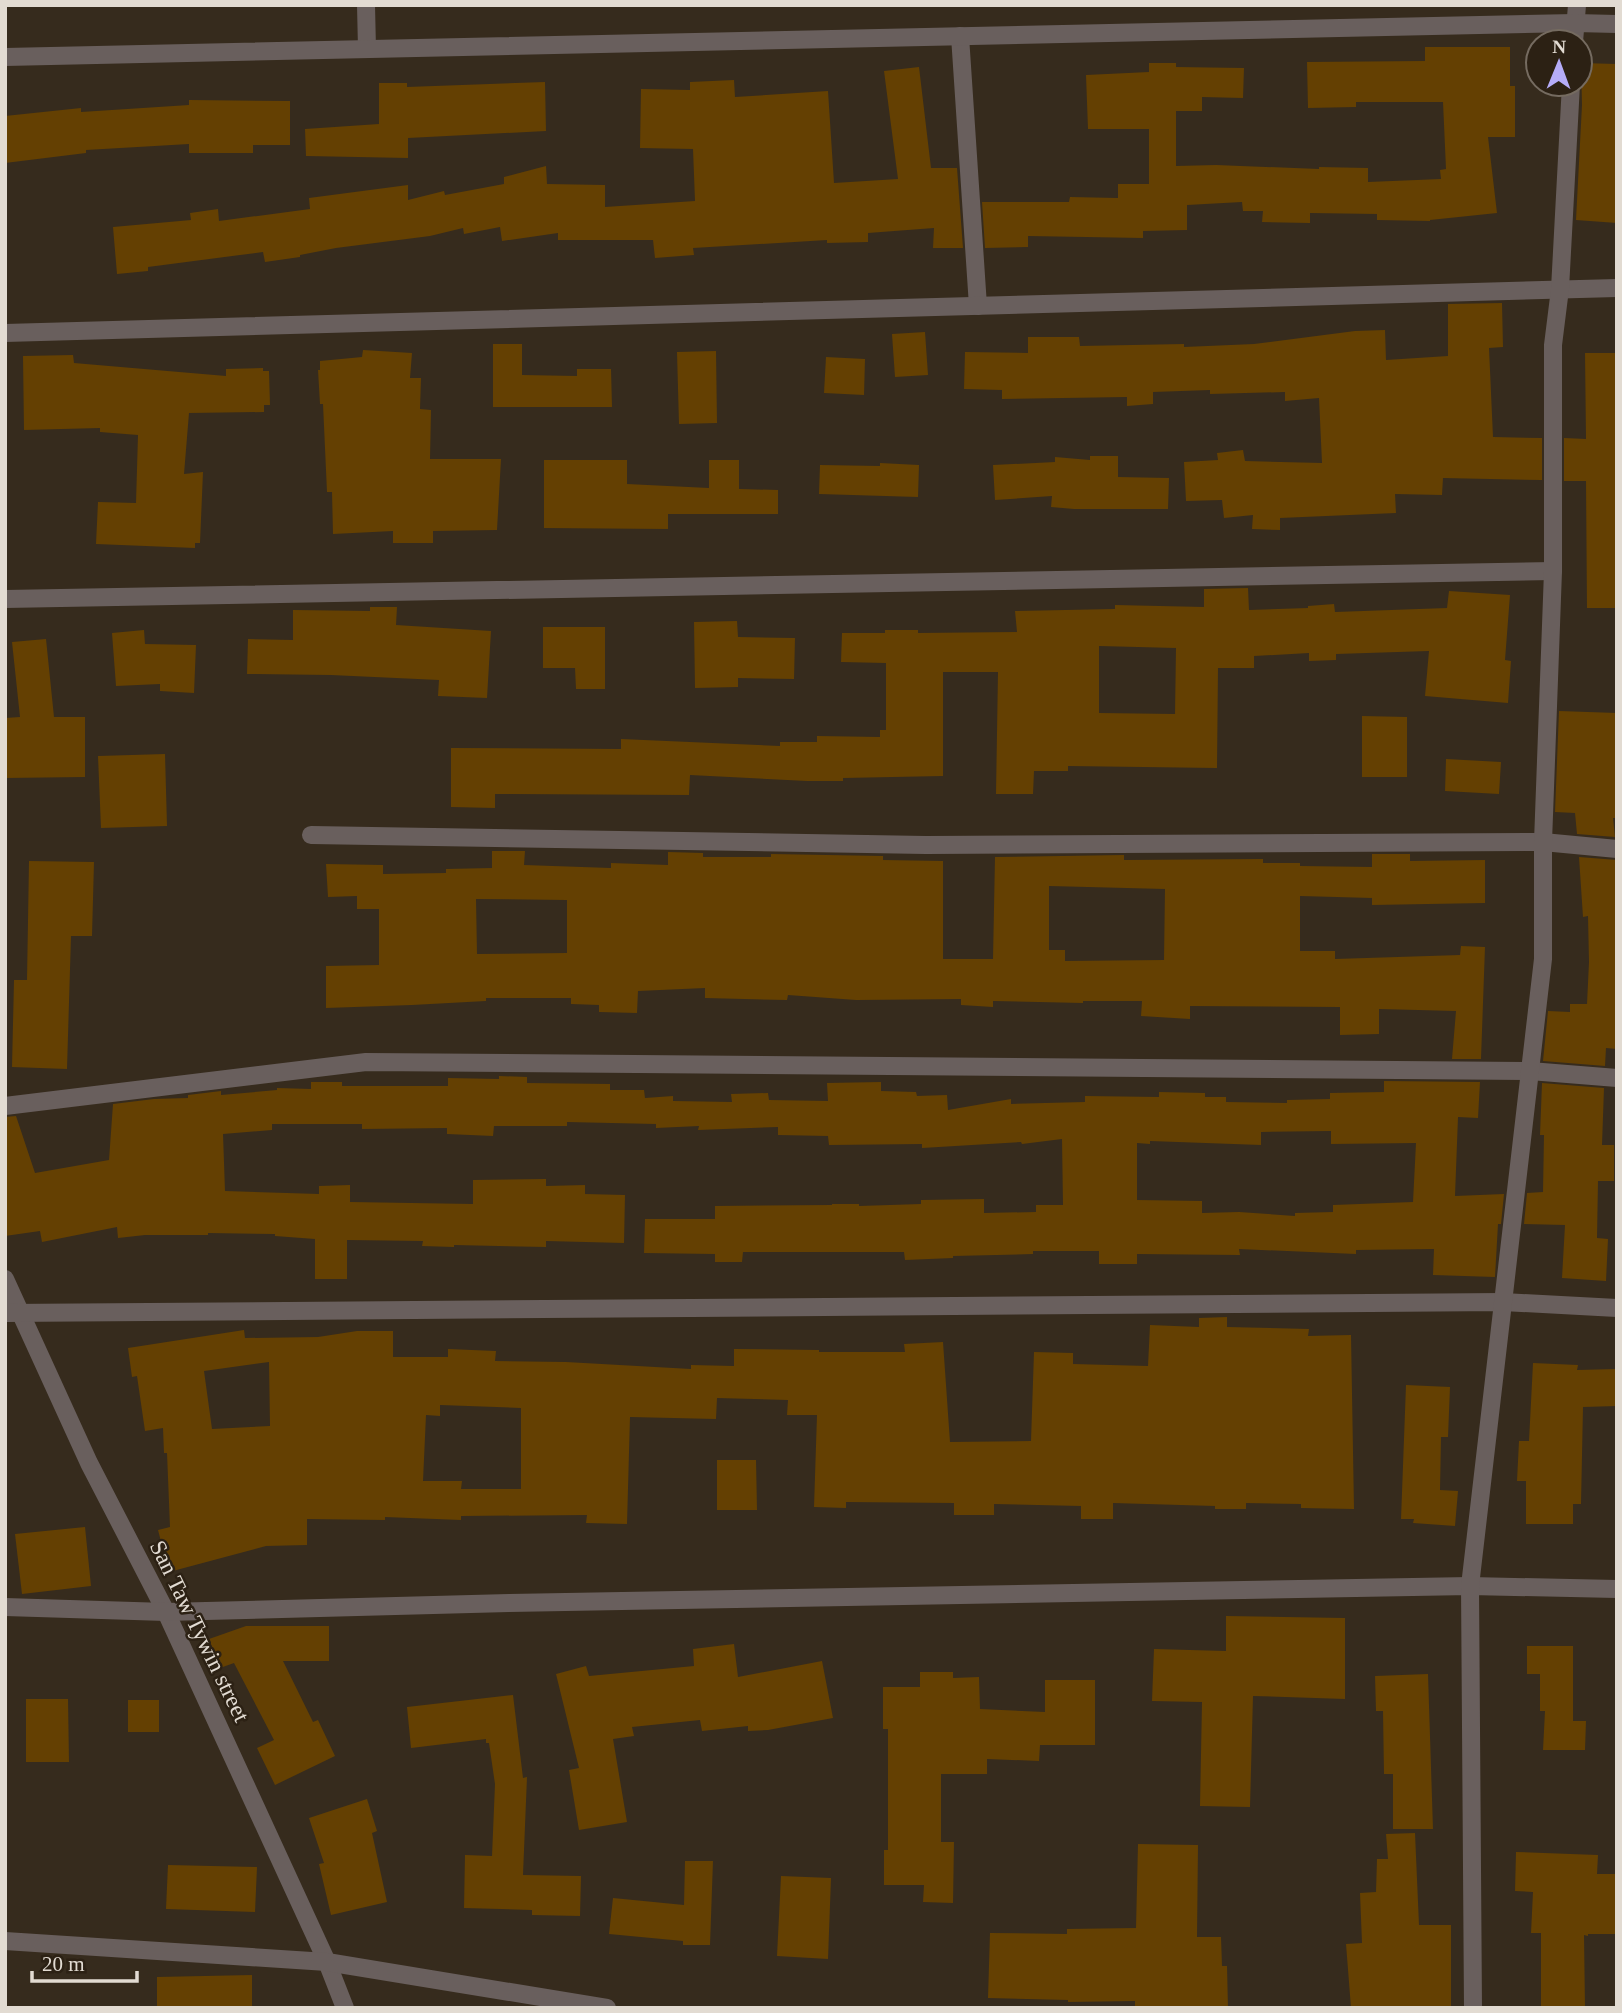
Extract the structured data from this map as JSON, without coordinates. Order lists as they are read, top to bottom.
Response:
{
  "streets": {
    "street": ["San Taw Tywin street"]
  },
  "scale_bar": "20 m",
  "north": "top"
}
